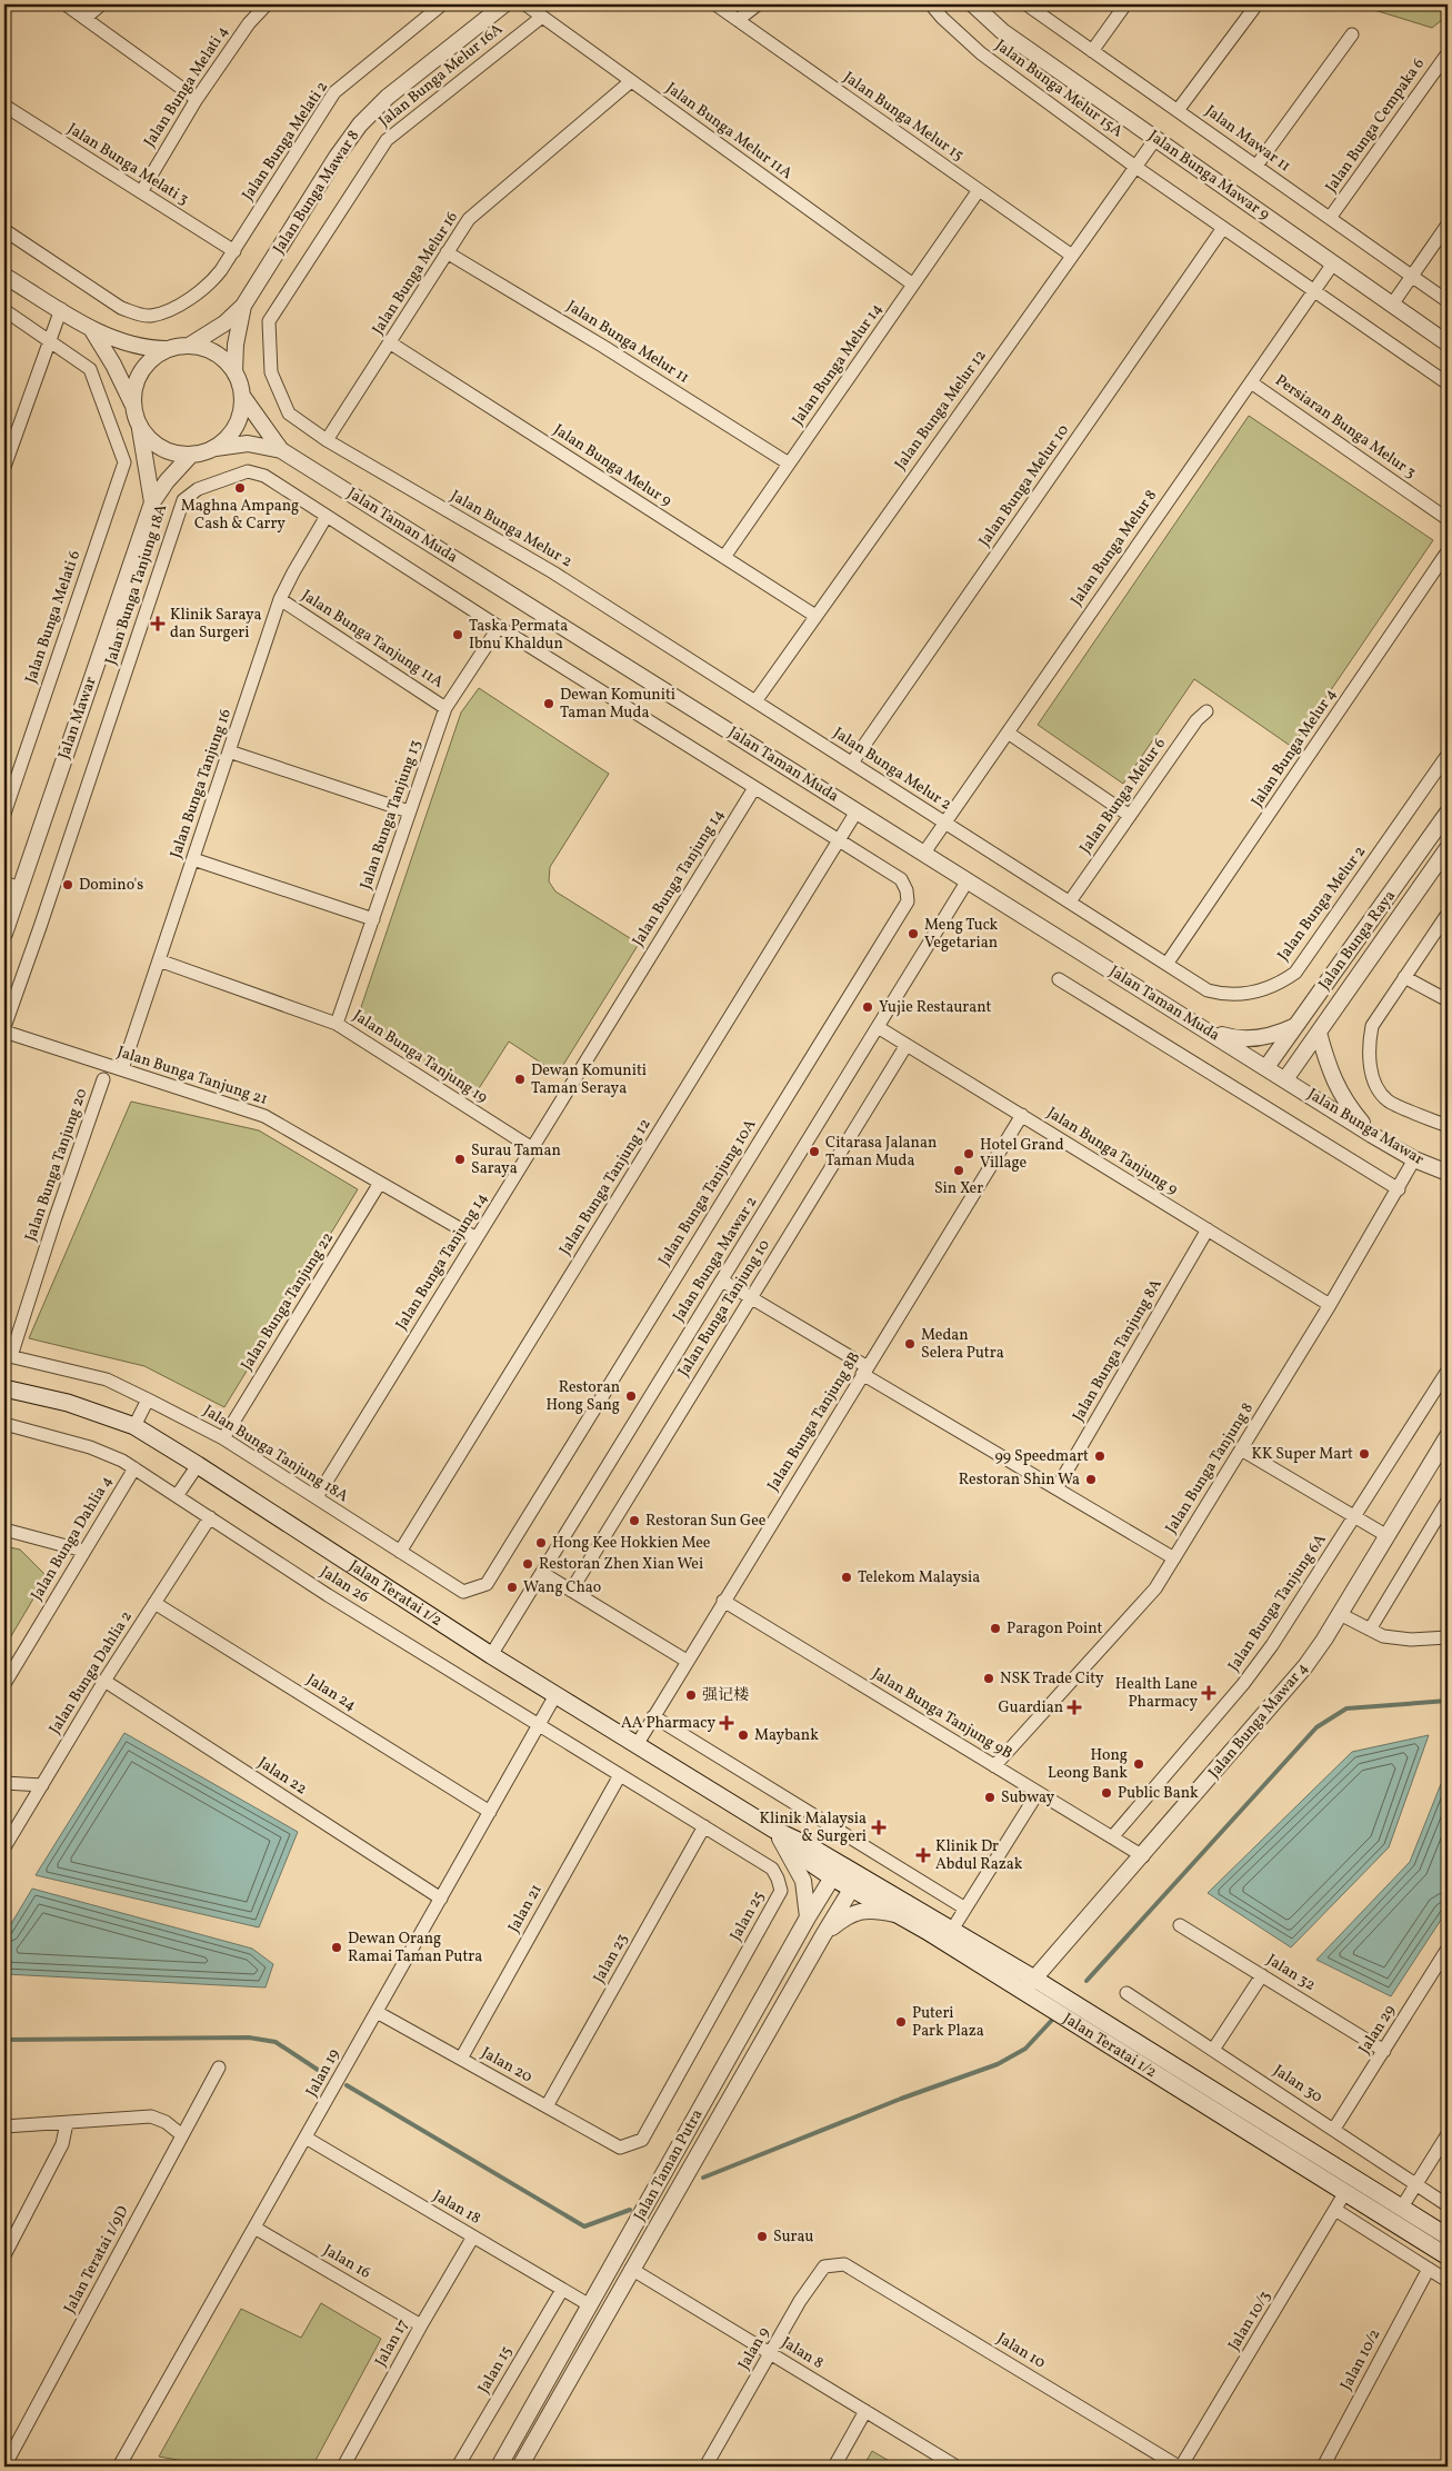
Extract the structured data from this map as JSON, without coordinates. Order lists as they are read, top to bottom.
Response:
{
  "streets": {
    "main road": ["Jalan Teratai 1/2"],
    "street": [
      "Jalan Bunga Melur 16A",
      "Jalan Bunga Melati 4",
      "Jalan Bunga Melur 15A",
      "Jalan Bunga Melur 15",
      "Jalan Bunga Cempaka 6",
      "Jalan Bunga Melur 11A",
      "Jalan Mawar 11",
      "Jalan Bunga Melati 2",
      "Jalan Bunga Melati 3",
      "Jalan Bunga Mawar 9",
      "Jalan Bunga Mawar 8",
      "Jalan Bunga Melur 16",
      "Jalan Bunga Melur 11",
      "Jalan Bunga Melur 14",
      "Jalan Bunga Melur 12",
      "Persiaran Bunga Melur 3",
      "Jalan Bunga Melur 9",
      "Jalan Bunga Melur 10",
      "Jalan Taman Muda",
      "Jalan Bunga Melur 2",
      "Jalan Bunga Melur 8",
      "Jalan Bunga Tanjung 18A",
      "Jalan Bunga Melati 6",
      "Jalan Bunga Tanjung 11A",
      "Jalan Mawar",
      "Jalan Bunga Melur 4",
      "Jalan Bunga Tanjung 16",
      "Jalan Bunga Melur 6",
      "Jalan Bunga Tanjung 13",
      "Jalan Bunga Tanjung 14",
      "Jalan Bunga Raya",
      "Jalan Bunga Tanjung 19",
      "Jalan Bunga Tanjung 21",
      "Jalan Bunga Mawar",
      "Jalan Bunga Tanjung 9",
      "Jalan Bunga Tanjung 20",
      "Jalan Bunga Tanjung 12",
      "Jalan Bunga Tanjung 10A",
      "Jalan Bunga Mawar 2",
      "Jalan Bunga Tanjung 22",
      "Jalan Bunga Tanjung 10",
      "Jalan Bunga Tanjung 8A",
      "Jalan Bunga Tanjung 8B",
      "Jalan Bunga Tanjung 8",
      "Jalan Bunga Dahlia 4",
      "Jalan 26",
      "Jalan Bunga Tanjung 6A",
      "Jalan Bunga Dahlia 2",
      "Jalan 24",
      "Jalan Bunga Tanjung 9B",
      "Jalan Bunga Mawar 4",
      "Jalan 22",
      "Jalan 21",
      "Jalan 25",
      "Jalan 23",
      "Jalan 32",
      "Jalan 29",
      "Jalan 20",
      "Jalan 19",
      "Jalan 30",
      "Jalan Taman Putra",
      "Jalan 18",
      "Jalan Teratai 1/9D",
      "Jalan 16",
      "Jalan 10/3",
      "Jalan 17",
      "Jalan 9",
      "Jalan 10",
      "Jalan 8",
      "Jalan 10/2",
      "Jalan 15"
    ]
  },
  "crossings": [
    ["Jalan Bunga Melur 16A", "Jalan Bunga Melur 11A"],
    ["Jalan Bunga Melur 16A", "Jalan Bunga Melur 2"],
    ["Jalan Bunga Melati 4", "Jalan Bunga Melati 3"],
    ["Jalan Bunga Melur 15A", "Jalan Bunga Melur 12"],
    ["Jalan Bunga Melur 15A", "Jalan Bunga Melur 10"],
    ["Jalan Bunga Melur 15A", "Jalan Bunga Melur 8"],
    ["Jalan Bunga Melur 15", "Jalan Bunga Melur 14"],
    ["Jalan Bunga Melur 15", "Jalan Bunga Melur 12"],
    ["Jalan Bunga Cempaka 6", "Jalan Mawar 11"],
    ["Jalan Bunga Melur 11A", "Jalan Bunga Melur 16"],
    ["Jalan Bunga Melur 11A", "Jalan Bunga Melur 14"],
    ["Jalan Bunga Melati 2", "Jalan Bunga Melati 3"],
    ["Jalan Bunga Mawar 9", "Jalan Bunga Melur 12"],
    ["Jalan Bunga Mawar 9", "Jalan Bunga Melur 8"],
    ["Jalan Bunga Mawar 8", "Jalan Taman Muda"],
    ["Jalan Bunga Mawar 8", "Jalan Mawar"],
    ["Jalan Bunga Melur 16", "Jalan Bunga Melur 11"],
    ["Jalan Bunga Melur 16", "Jalan Bunga Melur 9"],
    ["Jalan Bunga Melur 16", "Jalan Bunga Melur 2"],
    ["Jalan Bunga Melur 11", "Jalan Bunga Melur 14"],
    ["Jalan Bunga Melur 14", "Jalan Bunga Melur 9"],
    ["Jalan Bunga Melur 12", "Jalan Bunga Melur 9"],
    ["Jalan Bunga Melur 12", "Jalan Bunga Melur 2"],
    ["Persiaran Bunga Melur 3", "Jalan Bunga Melur 8"],
    ["Jalan Bunga Melur 10", "Jalan Bunga Melur 2"],
    ["Jalan Taman Muda", "Jalan Bunga Melur 8"],
    ["Jalan Taman Muda", "Jalan Mawar"],
    ["Jalan Taman Muda", "Jalan Bunga Raya"],
    ["Jalan Taman Muda", "Jalan Bunga Mawar"],
    ["Jalan Taman Muda", "Jalan Bunga Tanjung 12"],
    ["Jalan Taman Muda", "Jalan Bunga Mawar 2"],
    ["Jalan Bunga Melur 2", "Jalan Bunga Melur 8"],
    ["Jalan Bunga Melur 2", "Jalan Bunga Melur 4"],
    ["Jalan Bunga Melur 2", "Jalan Bunga Melur 6"],
    ["Jalan Bunga Tanjung 18A", "Jalan Bunga Tanjung 16"],
    ["Jalan Bunga Tanjung 18A", "Jalan Bunga Tanjung 14"],
    ["Jalan Bunga Tanjung 18A", "Jalan Bunga Tanjung 21"],
    ["Jalan Bunga Tanjung 18A", "Jalan Bunga Tanjung 20"],
    ["Jalan Bunga Tanjung 18A", "Jalan Bunga Tanjung 12"],
    ["Jalan Bunga Tanjung 18A", "Jalan Bunga Tanjung 10A"],
    ["Jalan Bunga Tanjung 18A", "Jalan Bunga Tanjung 22"],
    ["Jalan Bunga Tanjung 11A", "Jalan Bunga Tanjung 16"],
    ["Jalan Bunga Tanjung 11A", "Jalan Bunga Tanjung 13"],
    ["Jalan Bunga Tanjung 16", "Jalan Bunga Tanjung 19"],
    ["Jalan Bunga Tanjung 16", "Jalan Bunga Tanjung 21"],
    ["Jalan Bunga Tanjung 13", "Jalan Bunga Tanjung 19"],
    ["Jalan Bunga Tanjung 14", "Jalan Bunga Tanjung 19"],
    ["Jalan Bunga Tanjung 14", "Jalan Bunga Tanjung 21"],
    ["Jalan Bunga Raya", "Jalan Bunga Mawar"],
    ["Jalan Bunga Tanjung 21", "Jalan Bunga Tanjung 22"],
    ["Jalan Bunga Mawar", "Jalan Bunga Tanjung 8"],
    ["Jalan Bunga Tanjung 9", "Jalan Bunga Mawar 2"],
    ["Jalan Bunga Tanjung 9", "Jalan Bunga Tanjung 10"],
    ["Jalan Bunga Tanjung 9", "Jalan Bunga Tanjung 8A"],
    ["Jalan Bunga Tanjung 9", "Jalan Bunga Tanjung 8B"],
    ["Jalan Bunga Tanjung 9", "Jalan Bunga Tanjung 8"],
    ["Jalan Bunga Tanjung 12", "Jalan Bunga Tanjung 10A"],
    ["Jalan Bunga Mawar 2", "Jalan Teratai 1/2"],
    ["Jalan Bunga Tanjung 8B", "Jalan Teratai 1/2"],
    ["Jalan Bunga Tanjung 8B", "Jalan Bunga Tanjung 9B"],
    ["Jalan Bunga Tanjung 8", "Jalan Bunga Tanjung 9B"],
    ["Jalan Bunga Dahlia 4", "Jalan 26"],
    ["Jalan 26", "Jalan Bunga Dahlia 2"],
    ["Jalan 26", "Jalan 25"],
    ["Jalan 26", "Jalan 19"],
    ["Jalan Teratai 1/2", "Jalan Bunga Mawar 4"],
    ["Jalan Teratai 1/2", "Jalan 19"],
    ["Jalan Teratai 1/2", "Jalan Taman Putra"],
    ["Jalan Teratai 1/2", "Jalan 10/3"],
    ["Jalan Bunga Tanjung 6A", "Jalan Bunga Tanjung 9B"],
    ["Jalan Bunga Dahlia 2", "Jalan 24"],
    ["Jalan Bunga Dahlia 2", "Jalan 22"],
    ["Jalan 24", "Jalan 19"],
    ["Jalan Bunga Tanjung 9B", "Jalan Bunga Mawar 4"],
    ["Jalan 22", "Jalan 19"],
    ["Jalan 21", "Jalan 25"],
    ["Jalan 21", "Jalan 20"],
    ["Jalan 25", "Jalan 23"],
    ["Jalan 25", "Jalan 20"],
    ["Jalan 25", "Jalan 19"],
    ["Jalan 23", "Jalan 20"],
    ["Jalan 32", "Jalan 29"],
    ["Jalan 29", "Jalan 30"],
    ["Jalan 20", "Jalan 19"],
    ["Jalan 19", "Jalan 18"],
    ["Jalan 19", "Jalan 16"],
    ["Jalan Taman Putra", "Jalan 18"],
    ["Jalan Taman Putra", "Jalan 8"],
    ["Jalan 18", "Jalan 17"],
    ["Jalan 18", "Jalan 15"],
    ["Jalan 16", "Jalan 17"],
    ["Jalan 10/3", "Jalan 10"],
    ["Jalan 9", "Jalan 10"],
    ["Jalan 9", "Jalan 8"]
  ],
  "places": {
    "other": [
      "Maghna Ampang Cash & Carry",
      "Taska Permata Ibnu Khaldun",
      "Dewan Komuniti Taman Muda",
      "Domino's",
      "Meng Tuck Vegetarian",
      "Yujie Restaurant",
      "Dewan Komuniti Taman Seraya",
      "Citarasa Jalanan Taman Muda",
      "Hotel Grand Village",
      "Surau Taman Saraya",
      "Sin Xer",
      "Medan Selera Putra",
      "Restoran Hong Sang",
      "KK Super Mart",
      "99 Speedmart",
      "Restoran Shin Wa",
      "Restoran Sun Gee",
      "Hong Kee Hokkien Mee",
      "Restoran Zhen Xian Wei",
      "Telekom Malaysia",
      "Wang Chao",
      "Paragon Point",
      "NSK Trade City",
      "强记楼",
      "Maybank",
      "Hong Leong Bank",
      "Public Bank",
      "Subway",
      "Dewan Orang Ramai Taman Putra",
      "Puteri Park Plaza",
      "Surau"
    ],
    "health": [
      "Klinik Saraya dan Surgeri",
      "Health Lane Pharmacy",
      "Guardian",
      "AA Pharmacy",
      "Klinik Malaysia & Surgeri",
      "Klinik Dr Abdul Razak"
    ]
  }
}
